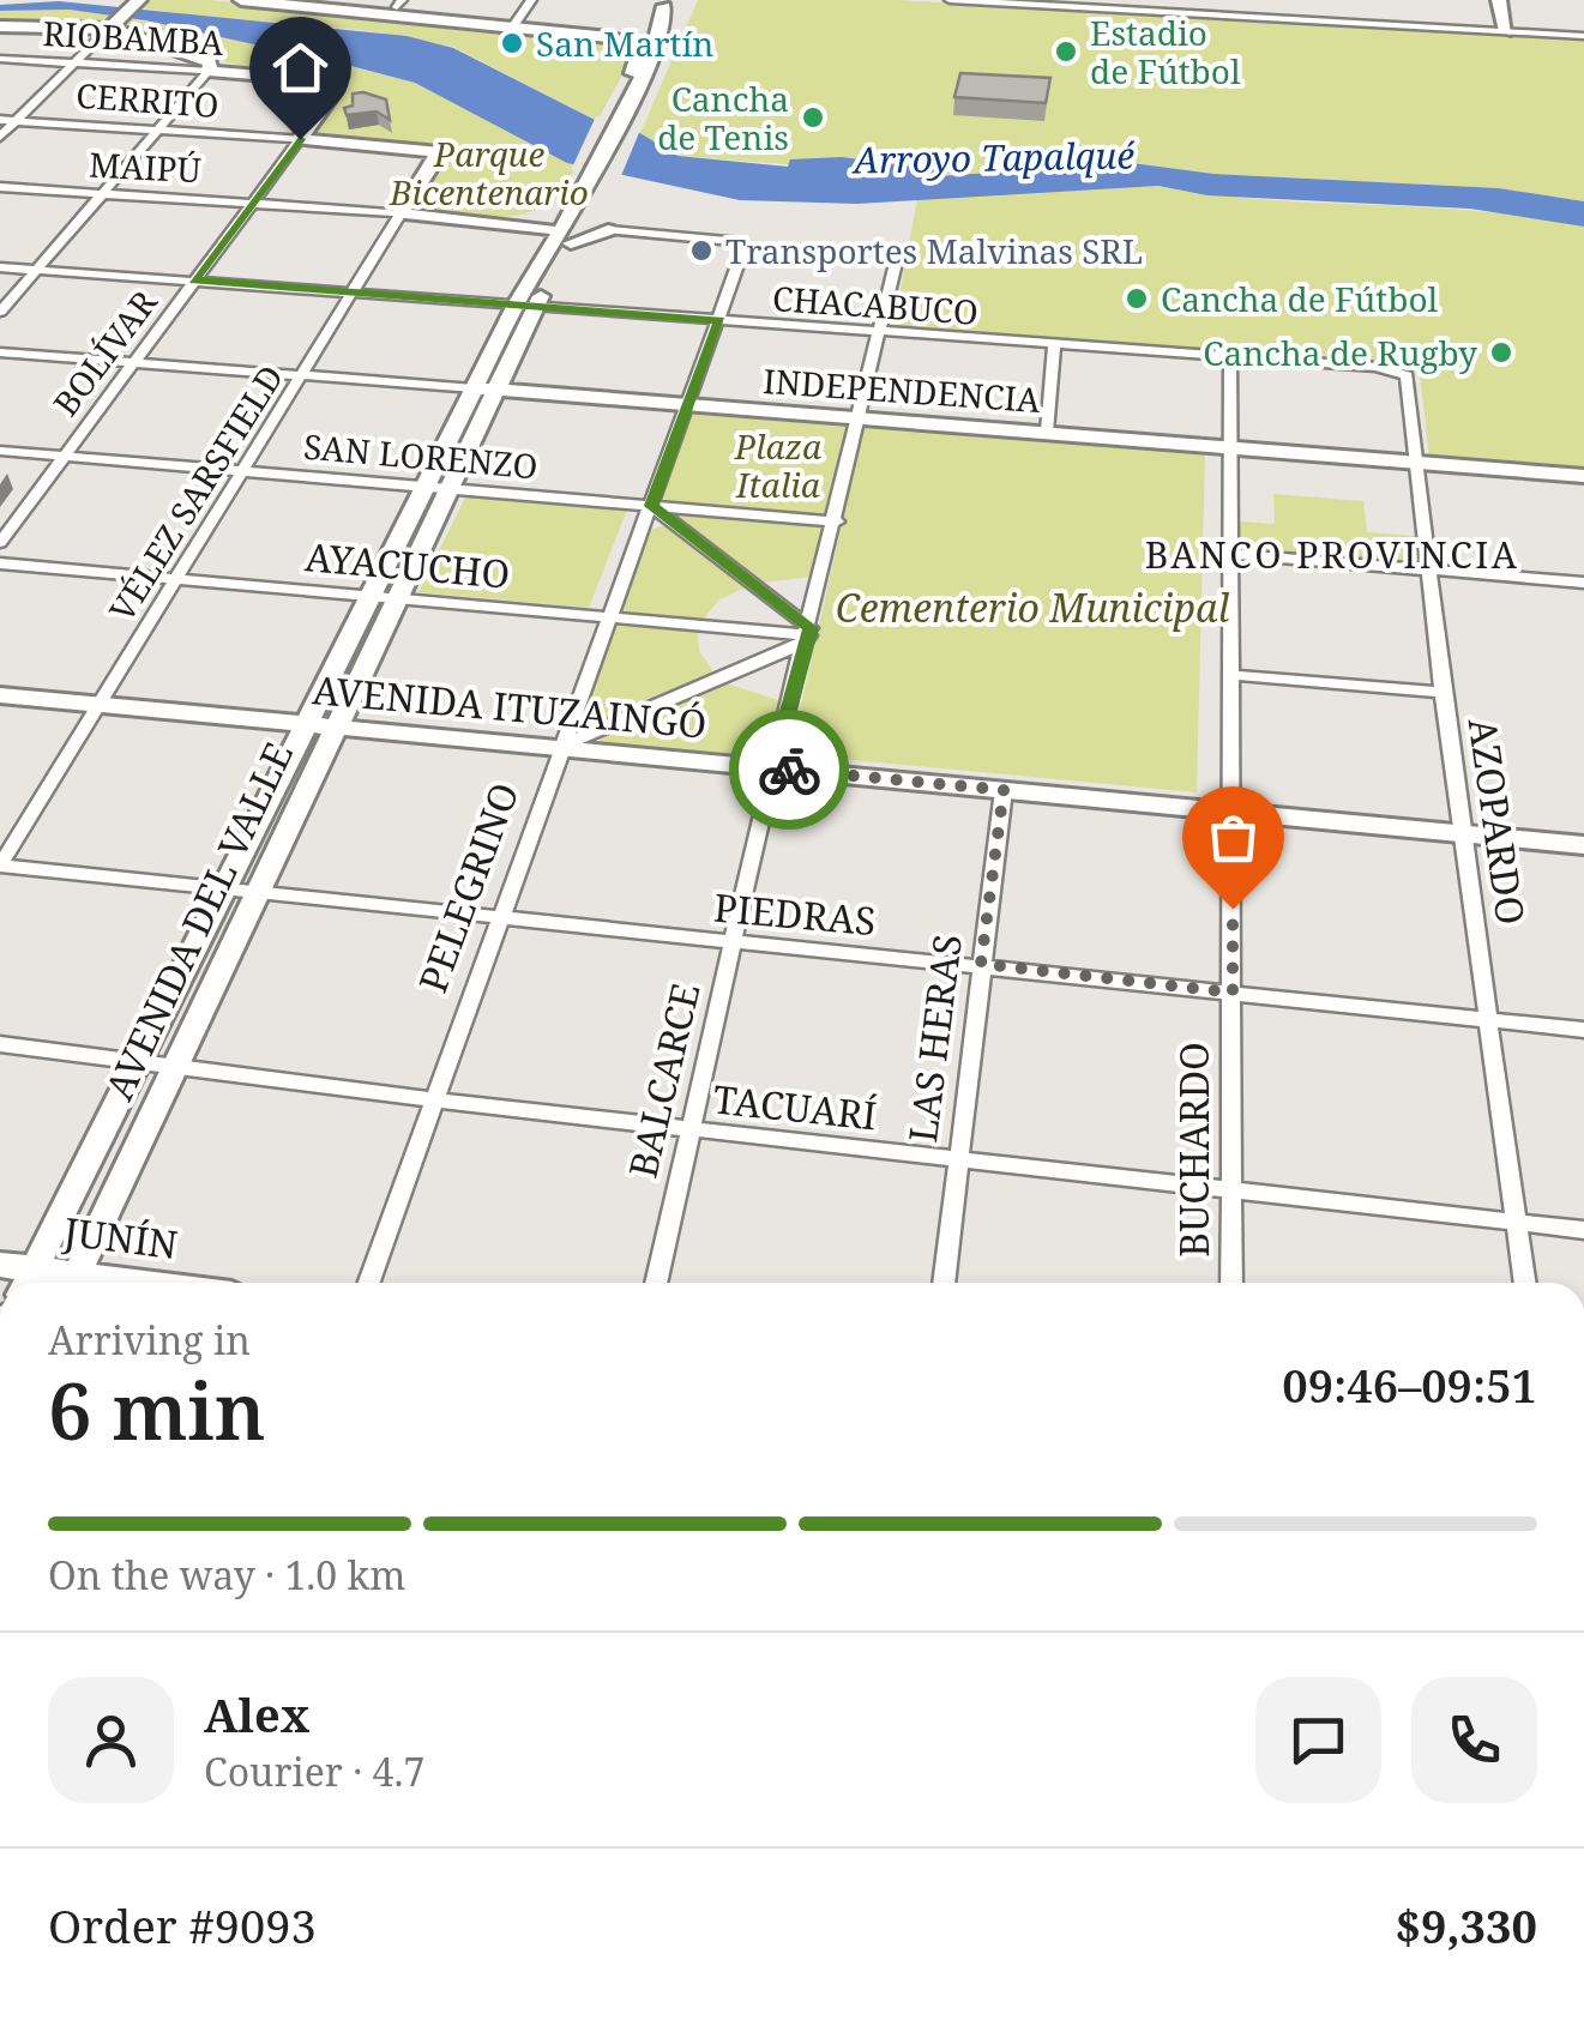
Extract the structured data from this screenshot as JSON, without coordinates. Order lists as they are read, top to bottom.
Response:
{
  "streets": {
    "main road": [
      "RIOBAMBA",
      "CERRITO",
      "MAIPÚ",
      "BOLÍVAR",
      "INDEPENDENCIA",
      "VÉLEZ SARSFIELD",
      "AVENIDA ITUZAINGÓ",
      "AVENIDA DEL VALLE",
      "JUNÍN"
    ],
    "street": [
      "CHACABUCO",
      "SAN LORENZO",
      "AYACUCHO",
      "AZOPARDO",
      "PELEGRINO",
      "PIEDRAS",
      "LAS HERAS",
      "BALCARCE",
      "TACUARÍ",
      "BUCHARDO"
    ]
  },
  "crossings": [
    ["RIOBAMBA", "BOLÍVAR"],
    ["CERRITO", "BOLÍVAR"],
    ["CERRITO", "VÉLEZ SARSFIELD"],
    ["MAIPÚ", "BOLÍVAR"],
    ["MAIPÚ", "VÉLEZ SARSFIELD"],
    ["MAIPÚ", "AVENIDA DEL VALLE"],
    ["CHACABUCO", "BOLÍVAR"],
    ["CHACABUCO", "VÉLEZ SARSFIELD"],
    ["CHACABUCO", "AZOPARDO"],
    ["CHACABUCO", "PELEGRINO"],
    ["CHACABUCO", "AVENIDA DEL VALLE"],
    ["CHACABUCO", "BALCARCE"],
    ["CHACABUCO", "BUCHARDO"],
    ["BOLÍVAR", "INDEPENDENCIA"],
    ["BOLÍVAR", "SAN LORENZO"],
    ["INDEPENDENCIA", "VÉLEZ SARSFIELD"],
    ["INDEPENDENCIA", "AZOPARDO"],
    ["INDEPENDENCIA", "PELEGRINO"],
    ["INDEPENDENCIA", "AVENIDA DEL VALLE"],
    ["INDEPENDENCIA", "BALCARCE"],
    ["INDEPENDENCIA", "BUCHARDO"],
    ["SAN LORENZO", "VÉLEZ SARSFIELD"],
    ["SAN LORENZO", "PELEGRINO"],
    ["SAN LORENZO", "AVENIDA DEL VALLE"],
    ["SAN LORENZO", "BALCARCE"],
    ["VÉLEZ SARSFIELD", "AYACUCHO"],
    ["VÉLEZ SARSFIELD", "AVENIDA ITUZAINGÓ"],
    ["VÉLEZ SARSFIELD", "PIEDRAS"],
    ["AYACUCHO", "PELEGRINO"],
    ["AYACUCHO", "AVENIDA DEL VALLE"],
    ["AYACUCHO", "BALCARCE"],
    ["AVENIDA ITUZAINGÓ", "AZOPARDO"],
    ["AVENIDA ITUZAINGÓ", "PELEGRINO"],
    ["AVENIDA ITUZAINGÓ", "AVENIDA DEL VALLE"],
    ["AVENIDA ITUZAINGÓ", "LAS HERAS"],
    ["AVENIDA ITUZAINGÓ", "BALCARCE"],
    ["AVENIDA ITUZAINGÓ", "BUCHARDO"],
    ["AZOPARDO", "PIEDRAS"],
    ["AZOPARDO", "TACUARÍ"],
    ["PELEGRINO", "PIEDRAS"],
    ["PELEGRINO", "TACUARÍ"],
    ["PIEDRAS", "AVENIDA DEL VALLE"],
    ["PIEDRAS", "LAS HERAS"],
    ["PIEDRAS", "BALCARCE"],
    ["PIEDRAS", "BUCHARDO"],
    ["AVENIDA DEL VALLE", "TACUARÍ"],
    ["AVENIDA DEL VALLE", "JUNÍN"],
    ["LAS HERAS", "TACUARÍ"],
    ["BALCARCE", "TACUARÍ"],
    ["TACUARÍ", "BUCHARDO"]
  ],
  "districts": ["BANCO PROVINCIA"],
  "water": ["Arroyo Tapalqué"],
  "parks": ["Parque Bicentenario", "Plaza Italia", "Cementerio Municipal"],
  "places": [
    "San Martín",
    "Estadio de Fútbol",
    "Cancha de Tenis",
    "Transportes Malvinas SRL",
    "Cancha de Fútbol",
    "Cancha de Rugby"
  ],
  "page": {
    "heading": ["6 min", "Arriving in", "09:46–09:51"],
    "panel": [
      "Alex",
      "Courier · 4.7",
      "Order #9093",
      "$9,330"
    ],
    "bar": "On the way · 1.0 km"
  }
}
